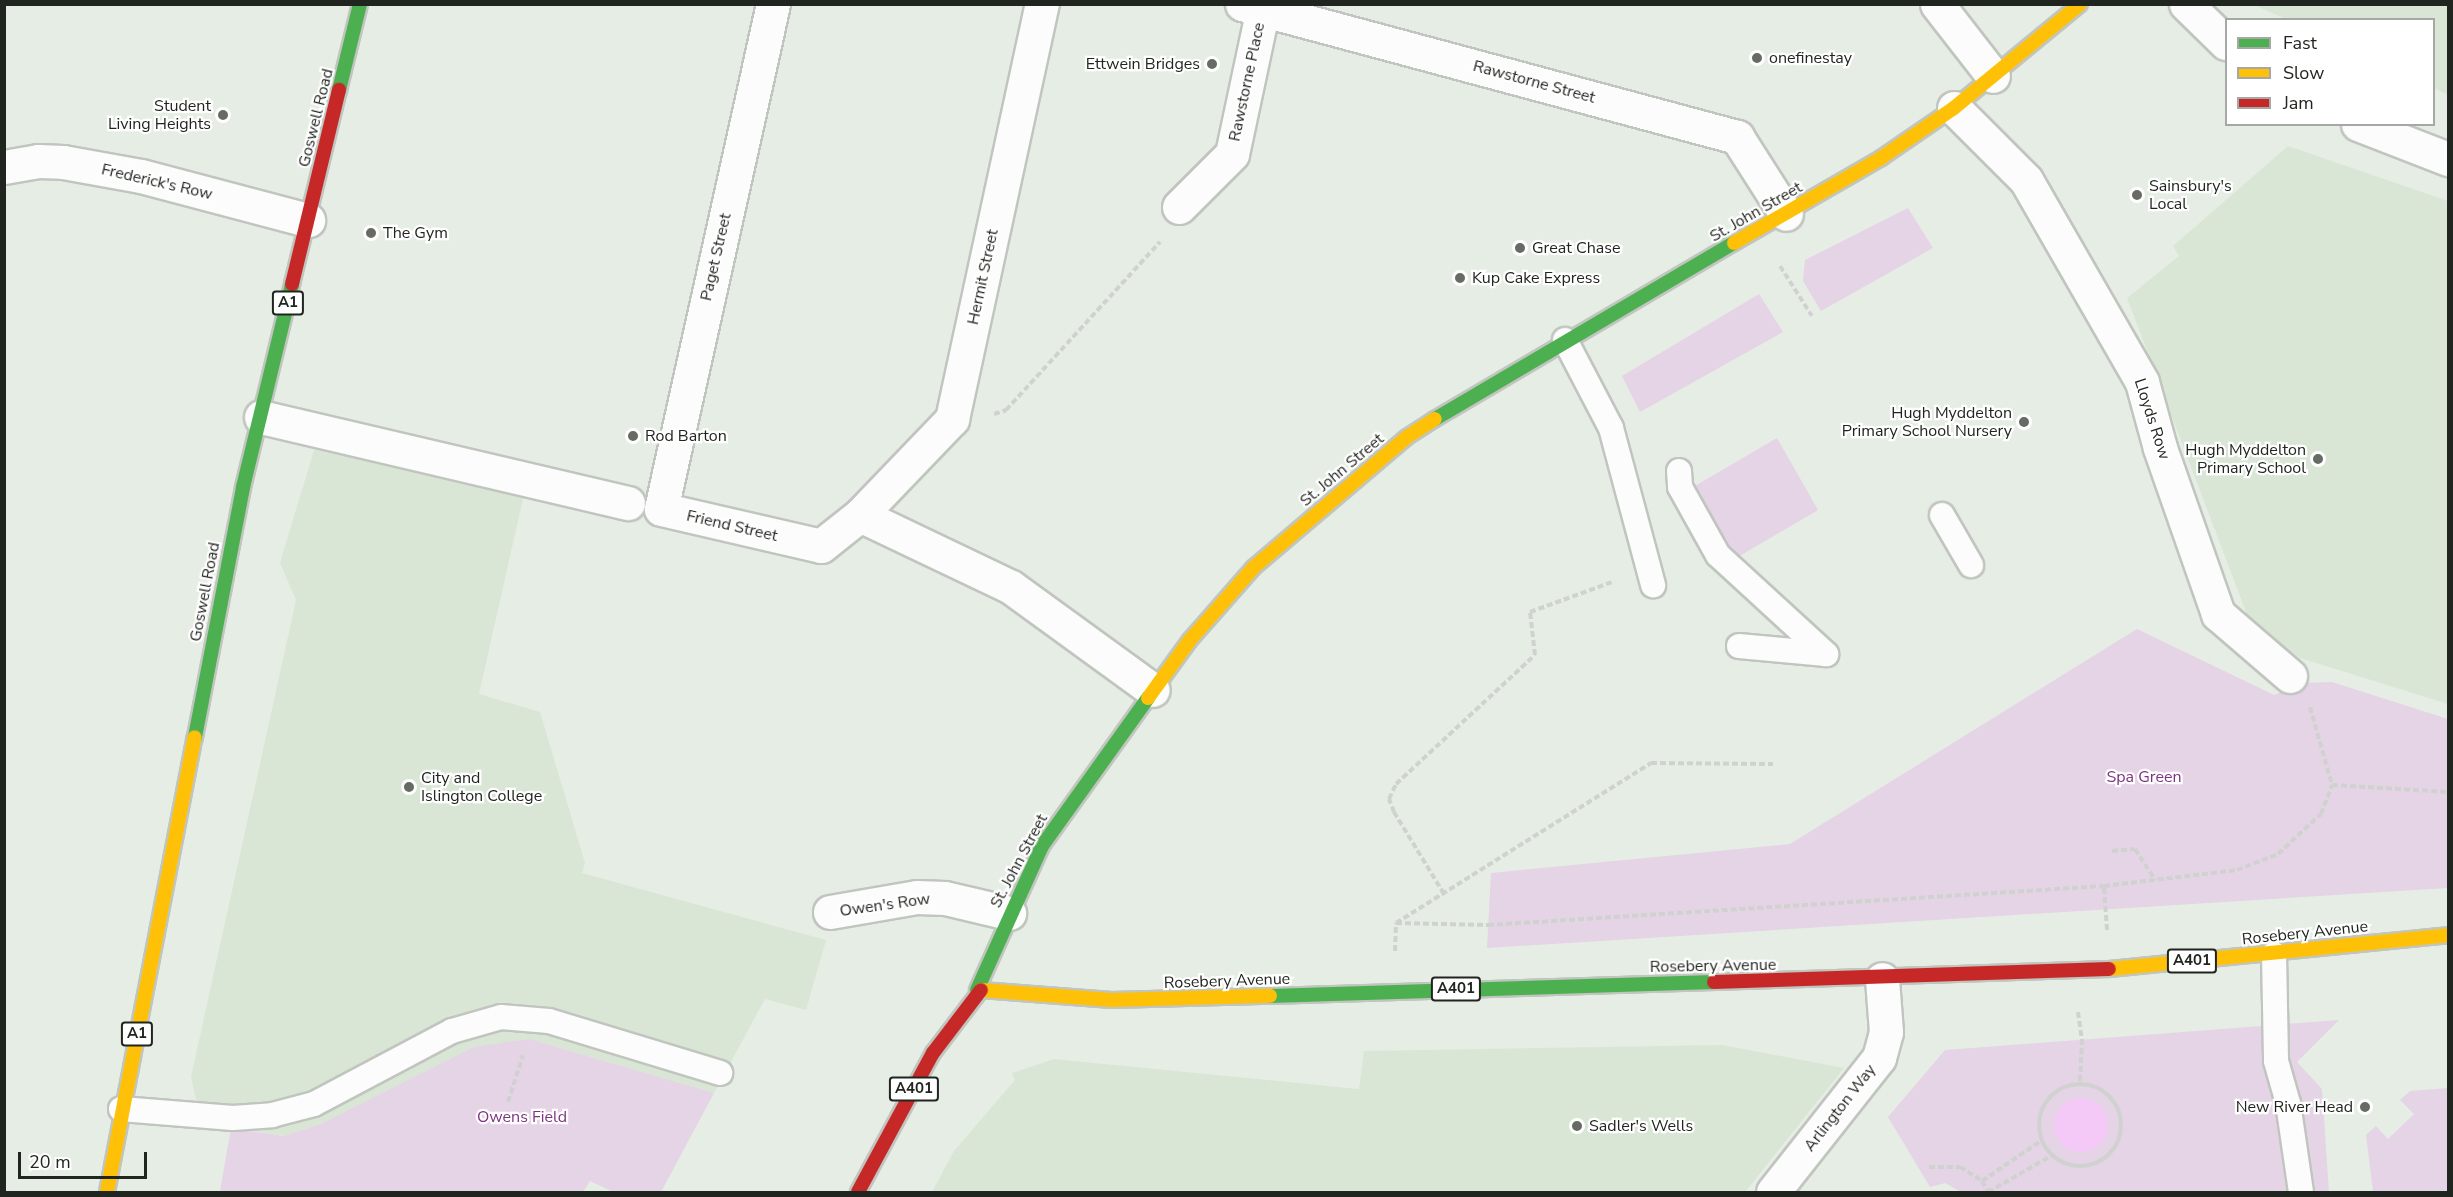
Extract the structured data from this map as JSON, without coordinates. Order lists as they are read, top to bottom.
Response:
{
  "streets": {
    "main road": [
      "Goswell Road",
      "St. John Street",
      "A1",
      "Rosebery Avenue",
      "A401"
    ],
    "street": [
      "Rawstorne Place",
      "Rawstorne Street",
      "Frederick's Row",
      "Paget Street",
      "Hermit Street",
      "Lloyds Row",
      "Friend Street",
      "Owen's Row",
      "Arlington Way"
    ]
  },
  "crossings": [
    ["Rawstorne Place", "Rawstorne Street"],
    ["Rawstorne Street", "St. John Street"],
    ["Goswell Road", "Frederick's Row"],
    ["Goswell Road", "Friend Street"],
    ["St. John Street", "Lloyds Row"],
    ["St. John Street", "Owen's Row"],
    ["St. John Street", "Rosebery Avenue"],
    ["Paget Street", "Friend Street"],
    ["Hermit Street", "Friend Street"],
    ["Rosebery Avenue", "Arlington Way"]
  ],
  "parks": ["Spa Green", "Owens Field"],
  "places": [
    "onefinestay",
    "Ettwein Bridges",
    "Student Living Heights",
    "Sainsbury's Local",
    "The Gym",
    "Great Chase",
    "Kup Cake Express",
    "Hugh Myddelton Primary School Nursery",
    "Rod Barton",
    "Hugh Myddelton Primary School",
    "City and Islington College",
    "New River Head",
    "Sadler's Wells"
  ],
  "legend": ["Fast", "Slow", "Jam"],
  "scale_bar": "20 m"
}
